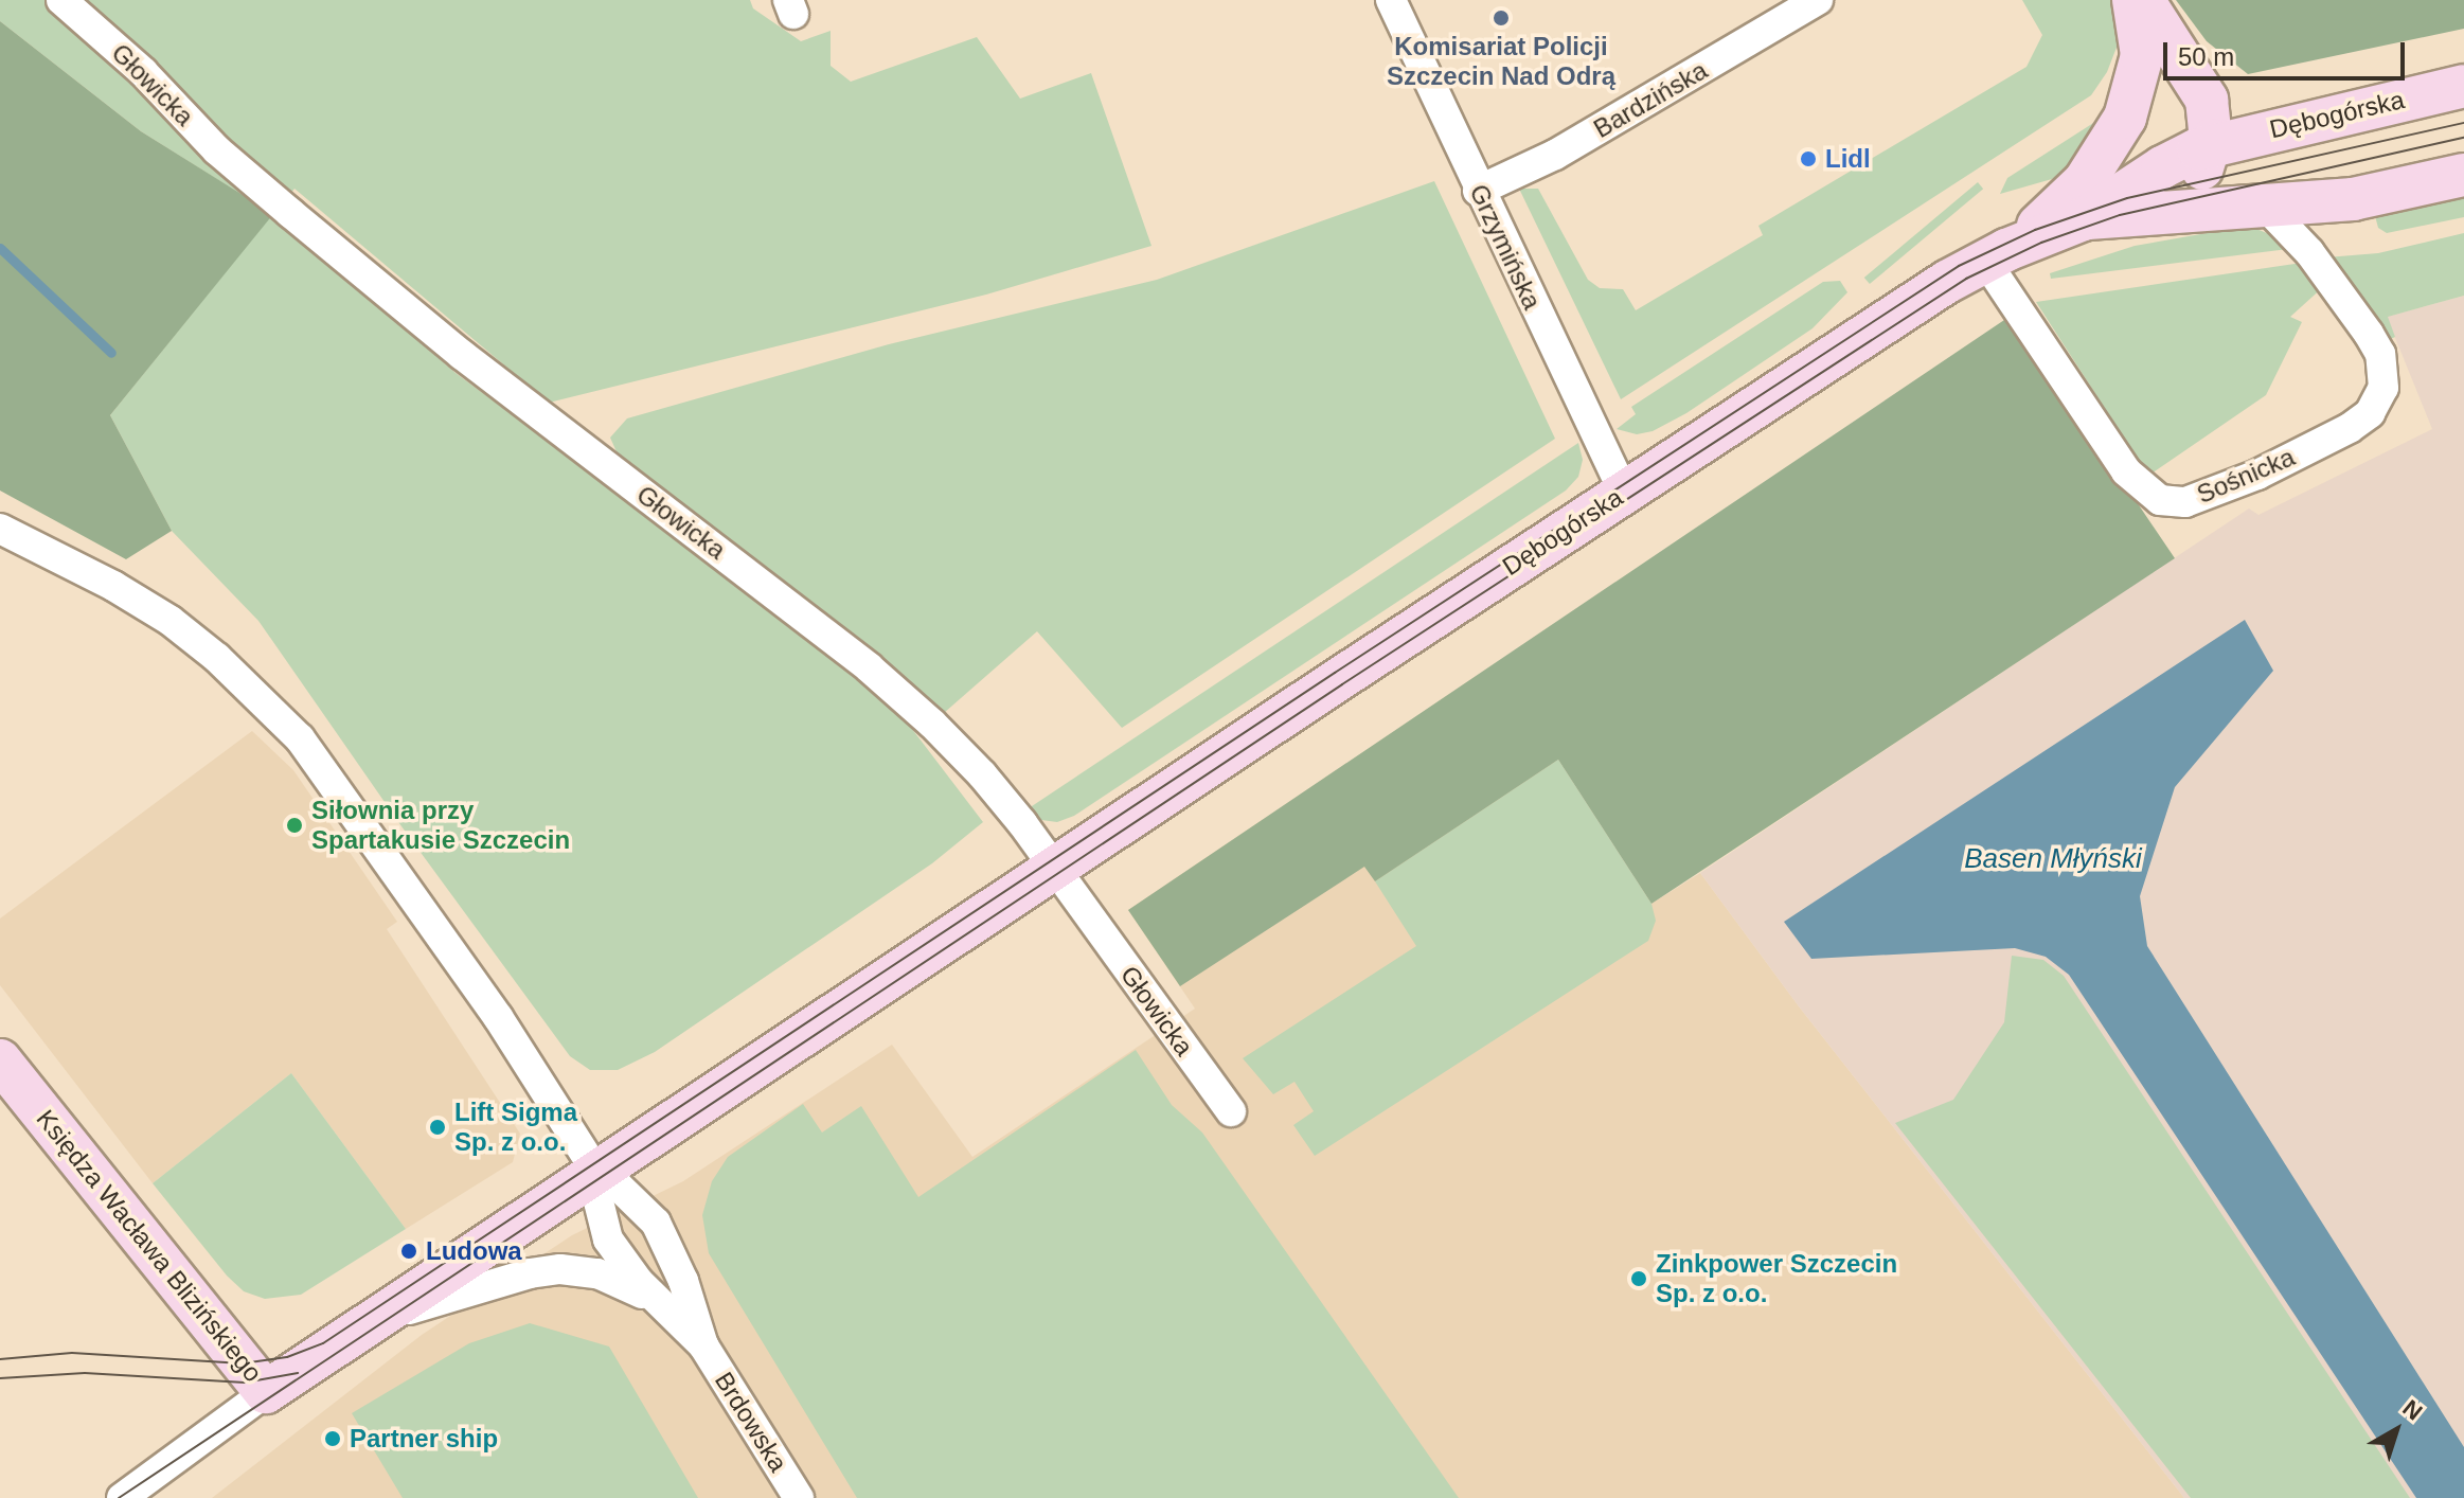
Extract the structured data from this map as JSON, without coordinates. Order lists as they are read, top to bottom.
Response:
{
  "streets": {
    "street": [
      "Głowicka",
      "Bardzińska",
      "Dębogórska",
      "Grzymińska",
      "Sośnicka",
      "Księdza Wacława Blizińskiego",
      "Brdowska"
    ]
  },
  "crossings": [
    ["Głowicka", "Dębogórska"],
    ["Bardzińska", "Grzymińska"],
    ["Dębogórska", "Grzymińska"],
    ["Dębogórska", "Sośnicka"]
  ],
  "water": ["Basen Młyński"],
  "places": [
    "Komisariat Policji Szczecin Nad Odrą",
    "Lidl",
    "Siłownia przy Spartakusie Szczecin",
    "Lift Sigma Sp. z o.o.",
    "Ludowa",
    "Zinkpower Szczecin Sp. z o.o.",
    "Partner ship"
  ],
  "scale_bar": "50 m",
  "north": "top right"
}
